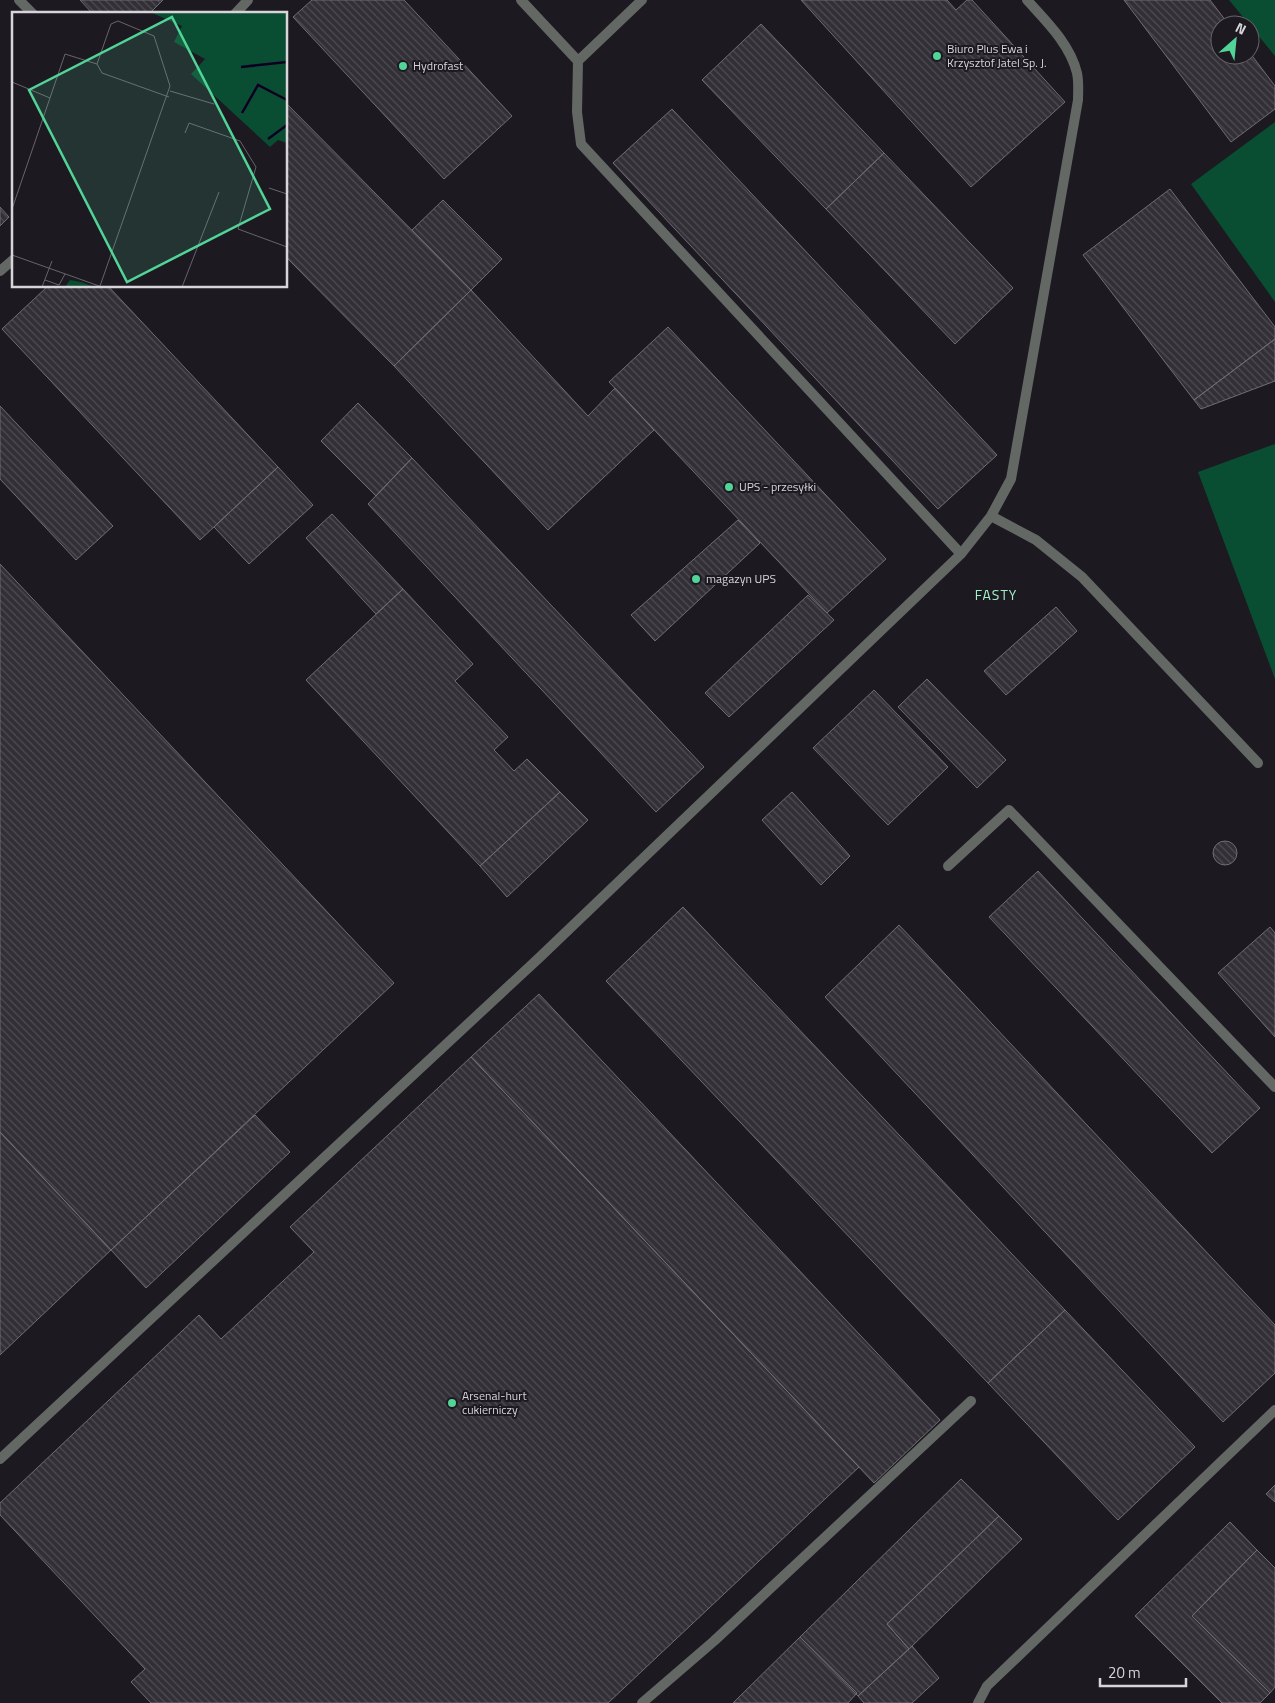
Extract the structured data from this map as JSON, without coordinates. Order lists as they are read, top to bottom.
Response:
{
  "districts": ["FASTY"],
  "places": [
    "Biuro Plus Ewa i Krzysztof Jatel Sp. J.",
    "Hydrofast",
    "UPS - przesyłki",
    "magazyn UPS",
    "Arsenal-hurt cukierniczy"
  ],
  "scale_bar": "20 m",
  "north": "top right"
}
